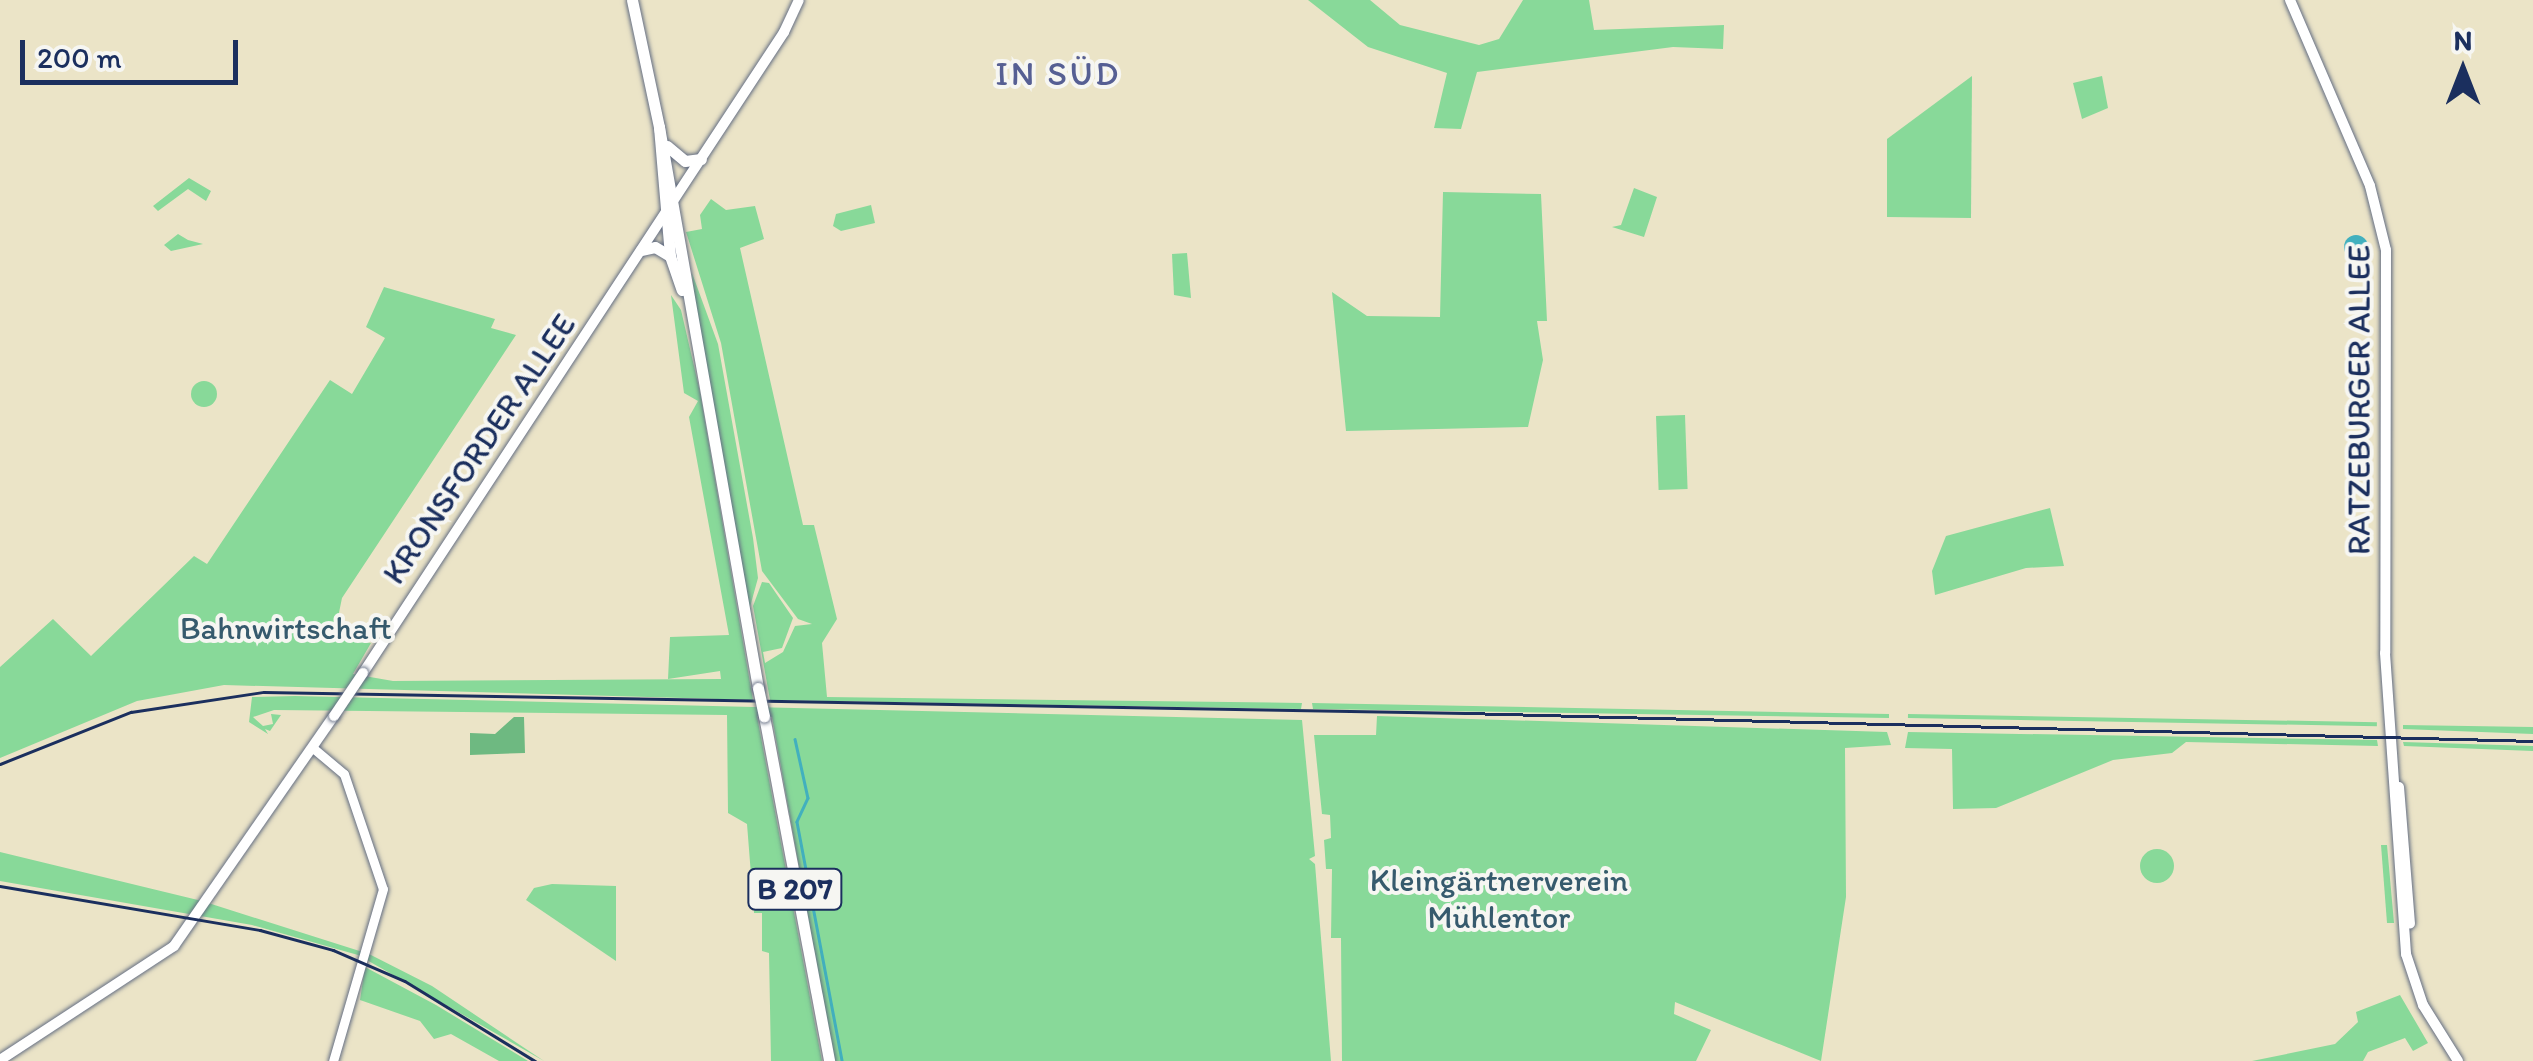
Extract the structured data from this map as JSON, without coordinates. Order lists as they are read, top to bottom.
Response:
{
  "streets": {
    "main road": ["RATZEBURGER ALLEE", "KRONSFORDER ALLEE", "B 207"]
  },
  "crossings": [
    ["KRONSFORDER ALLEE", "B 207"]
  ],
  "districts": ["IN SÜD"],
  "parks": ["Bahnwirtschaft", "Kleingärtnerverein Mühlentor"],
  "scale_bar": "200 m",
  "north": "top"
}
